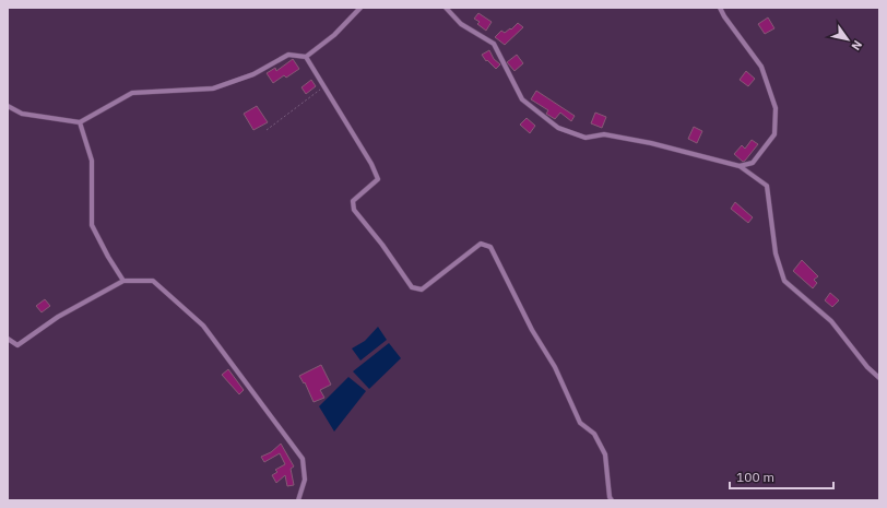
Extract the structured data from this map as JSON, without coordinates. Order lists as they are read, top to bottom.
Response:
{
  "scale_bar": "100 m",
  "north": "bottom right"
}
